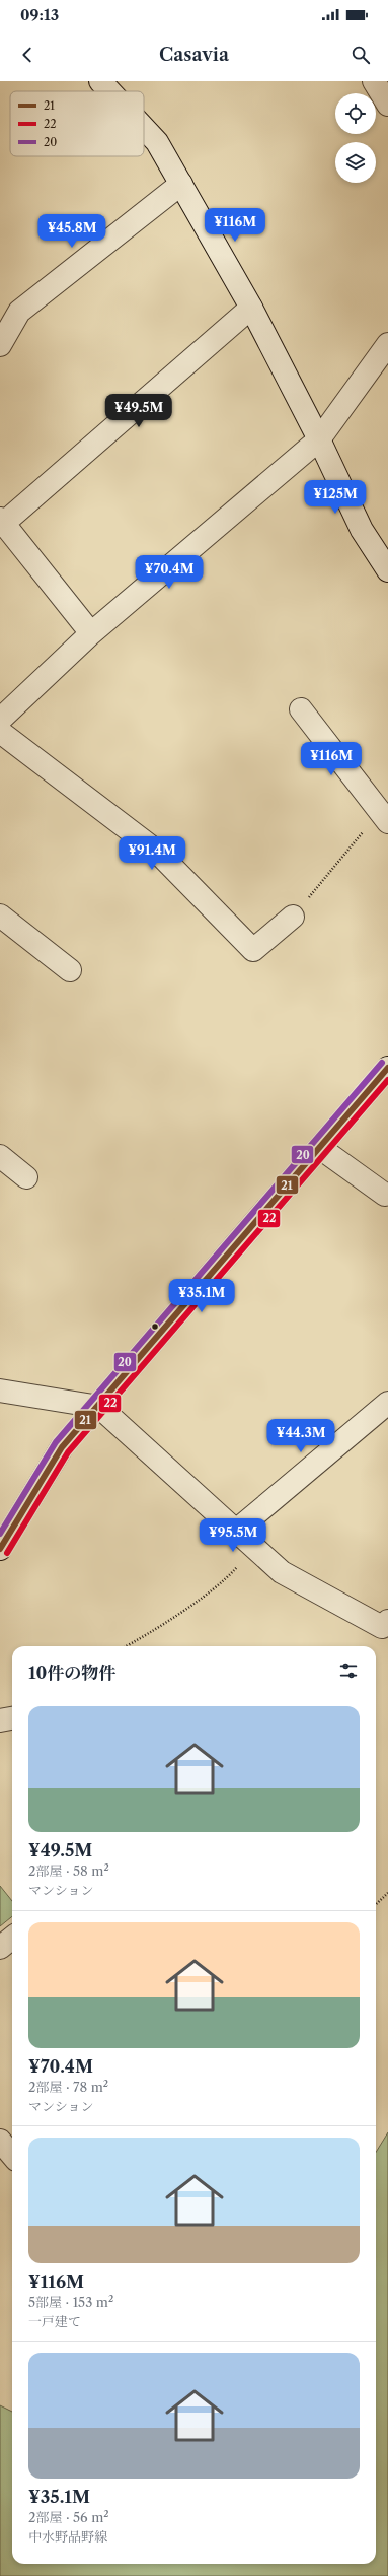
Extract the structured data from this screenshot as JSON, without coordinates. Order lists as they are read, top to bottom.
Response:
{
  "lines": ["transit line 20", "transit line 21", "transit line 22"],
  "legend": ["21", "22", "20"],
  "page": {
    "status": "09:13",
    "header": "Casavia",
    "price": [
      "¥116M",
      "¥45.8M",
      "¥49.5M",
      "¥125M",
      "¥70.4M",
      "¥116M",
      "¥91.4M",
      "¥35.1M",
      "¥44.3M",
      "¥95.5M"
    ],
    "heading": "10件の物件",
    "list": [
      {
        "name": "¥49.5M",
        "note": "2部屋 · 58 m² · マンション"
      },
      {
        "name": "¥70.4M",
        "note": "2部屋 · 78 m² · マンション"
      },
      {
        "name": "¥116M",
        "note": "5部屋 · 153 m² · 一戸建て"
      },
      {
        "name": "¥35.1M",
        "note": "2部屋 · 56 m² · 中水野品野線"
      }
    ]
  }
}
